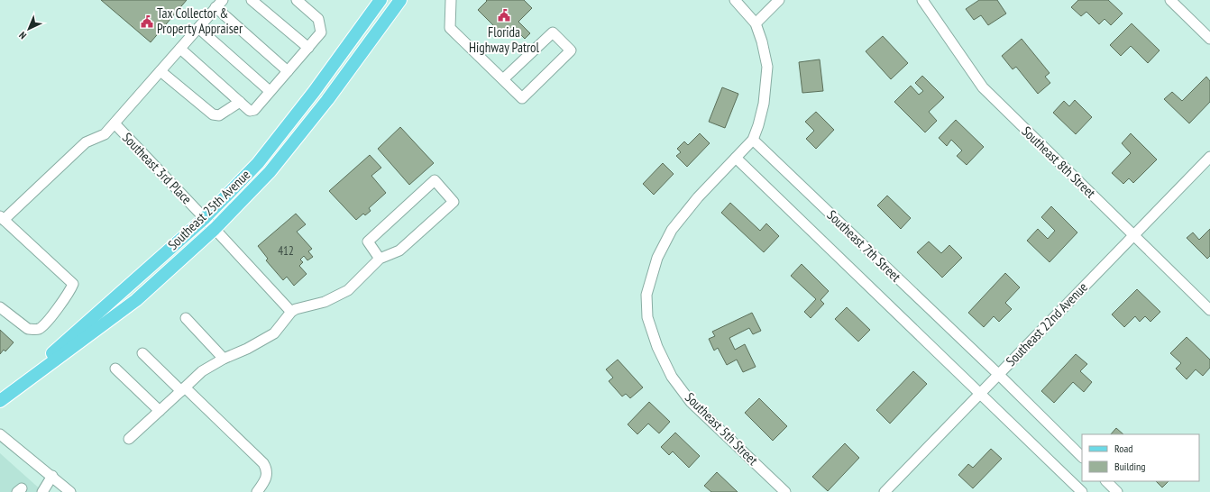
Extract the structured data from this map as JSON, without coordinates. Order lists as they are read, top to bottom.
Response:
{
  "streets": {
    "main road": ["Southeast 25th Avenue"],
    "street": [
      "Southeast 8th Street",
      "Southeast 3rd Place",
      "Southeast 7th Street",
      "Southeast 22nd Avenue",
      "Southeast 5th Street"
    ]
  },
  "crossings": [
    ["Southeast 8th Street", "Southeast 22nd Avenue"],
    ["Southeast 3rd Place", "Southeast 25th Avenue"],
    ["Southeast 7th Street", "Southeast 22nd Avenue"],
    ["Southeast 7th Street", "Southeast 5th Street"]
  ],
  "places": {
    "public building": ["Florida Highway Patrol", "Tax Collector & Property Appraiser"]
  },
  "house_numbers": ["412"],
  "legend": ["Road", "Building"],
  "north": "bottom left"
}
